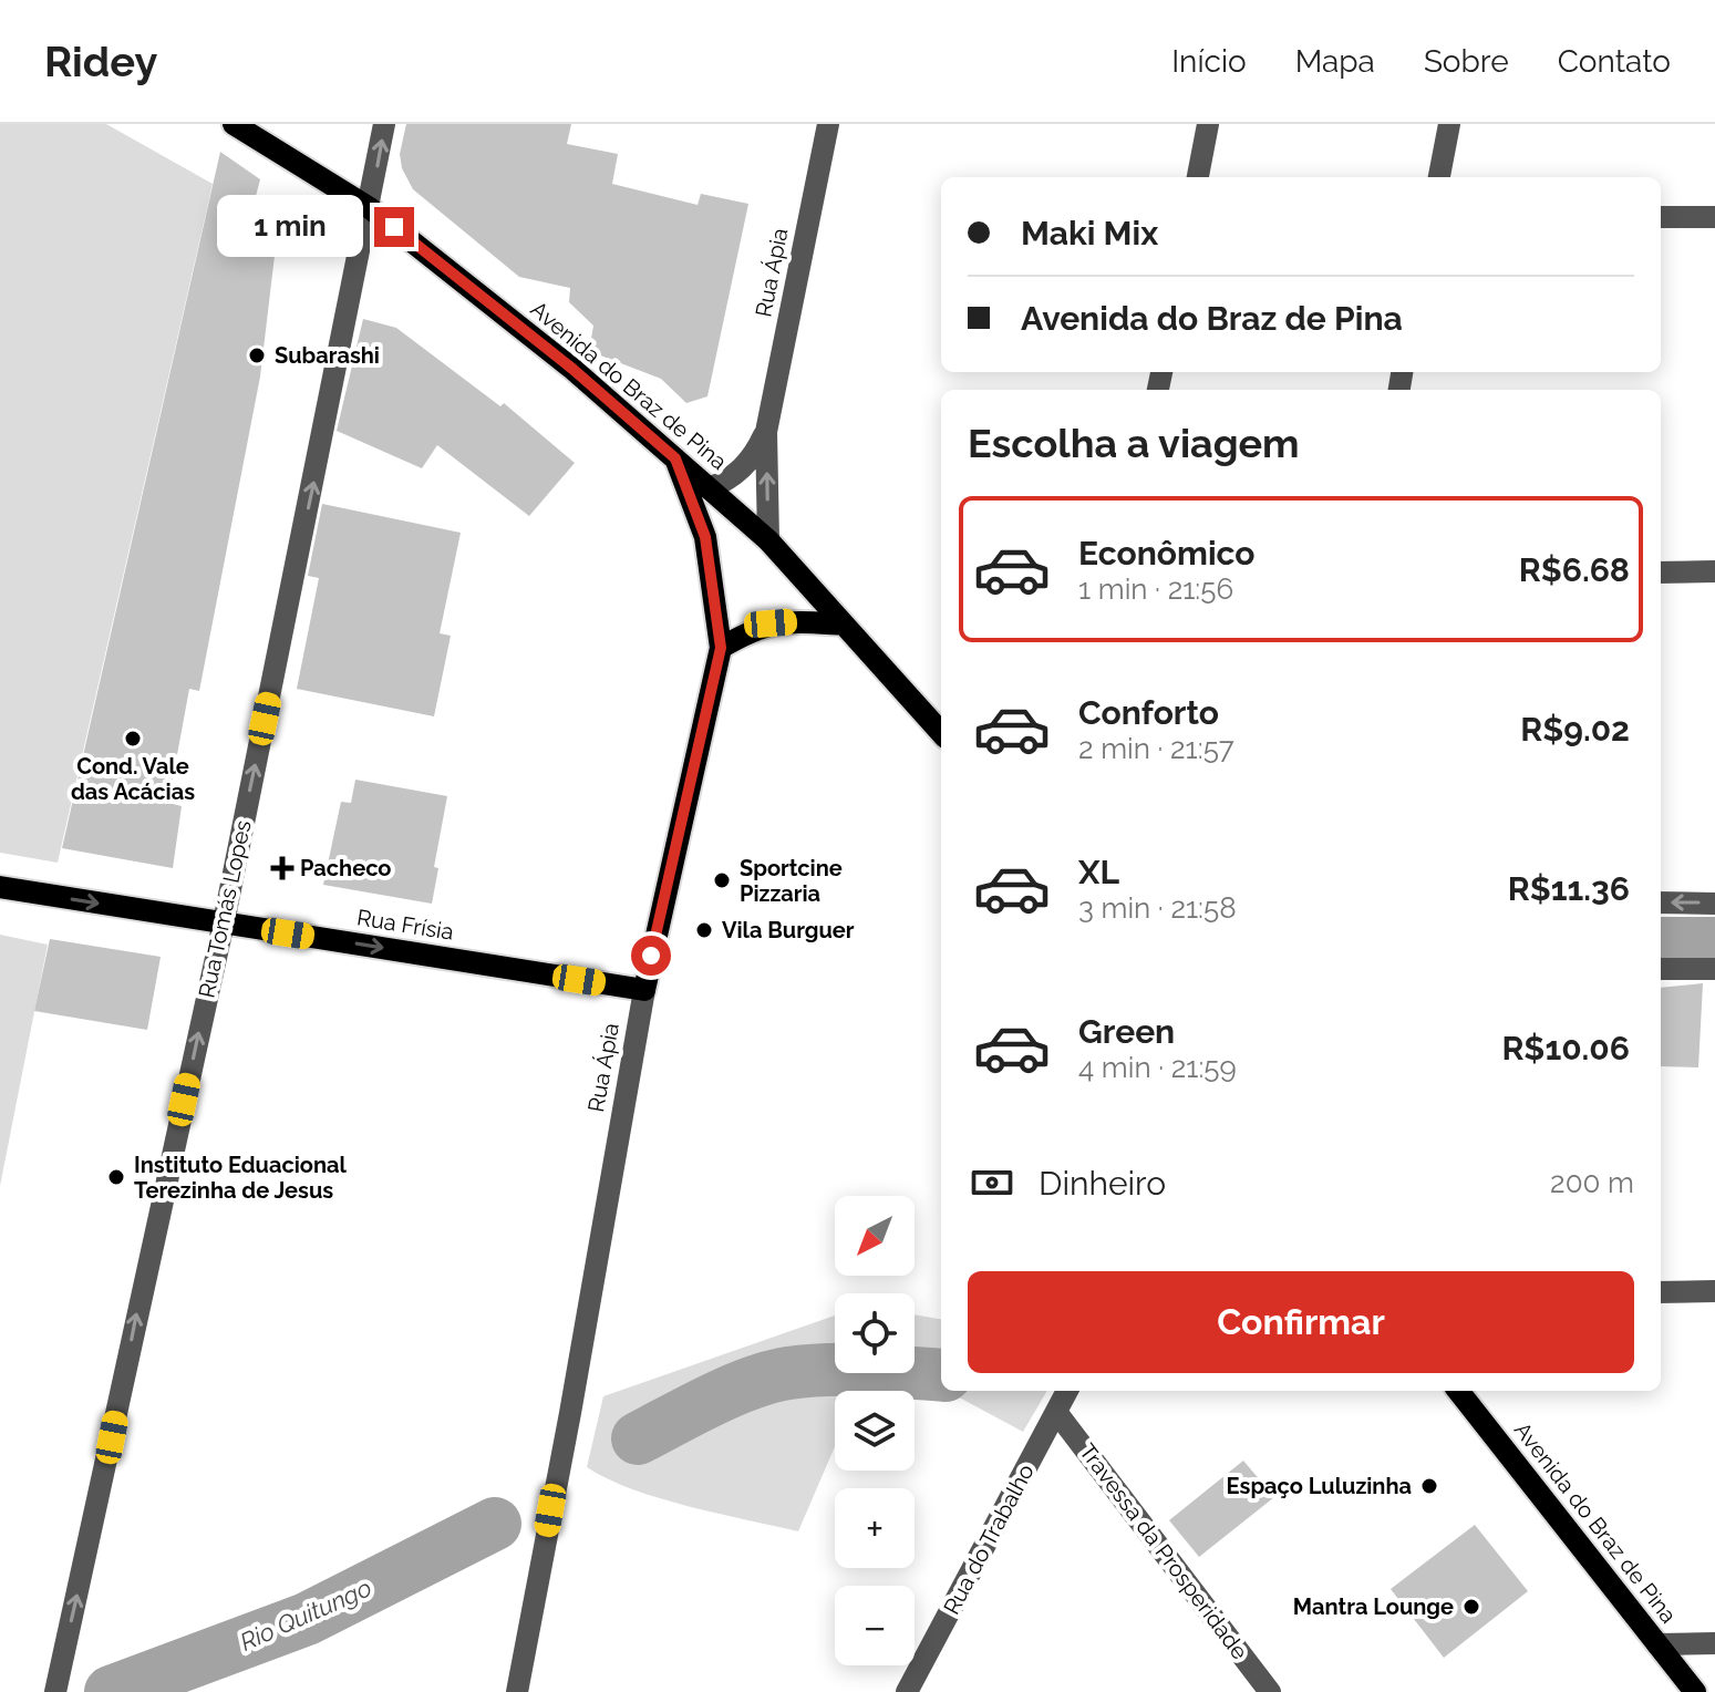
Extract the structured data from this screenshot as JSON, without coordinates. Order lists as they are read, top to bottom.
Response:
{
  "streets": {
    "main road": ["Rua Ápia", "Avenida do Braz de Pina", "Rua Frísia"],
    "street": ["Rua Tomás Lopes", "Rua do Trabalho", "Travessa da Prosperidade"]
  },
  "crossings": [
    ["Rua Ápia", "Avenida do Braz de Pina"],
    ["Rua Ápia", "Rua Frísia"],
    ["Avenida do Braz de Pina", "Rua Tomás Lopes"],
    ["Rua Tomás Lopes", "Rua Frísia"],
    ["Rua do Trabalho", "Travessa da Prosperidade"]
  ],
  "one_way": ["Rua Tomás Lopes", "Rua Frísia"],
  "water": ["Rio Quitungo"],
  "places": {
    "other": [
      "Subarashi",
      "Cond. Vale das Acácias",
      "Sportcine Pizzaria",
      "Vila Burguer",
      "Instituto Eduacional Terezinha de Jesus",
      "Espaço Luluzinha",
      "Mantra Lounge"
    ],
    "health": ["Pacheco"]
  },
  "north": "bottom left",
  "page": {
    "header": "Ridey",
    "nav": [
      "Início",
      "Mapa",
      "Sobre",
      "Contato"
    ],
    "banner": ["Maki Mix", "Avenida do Braz de Pina"],
    "bubble": "1 min",
    "heading": "Escolha a viagem",
    "list": [
      {
        "name": "Econômico",
        "note": "1 min · 21:56",
        "value": "R$6.68"
      },
      {
        "name": "Conforto",
        "note": "2 min · 21:57",
        "value": "R$9.02"
      },
      {
        "name": "XL",
        "note": "3 min · 21:58",
        "value": "R$11.36"
      },
      {
        "name": "Green",
        "note": "4 min · 21:59",
        "value": "R$10.06"
      }
    ],
    "pay": ["Dinheiro", "200 m"],
    "map_buttons": ["+", "−"],
    "buttons": "Confirmar"
  }
}
